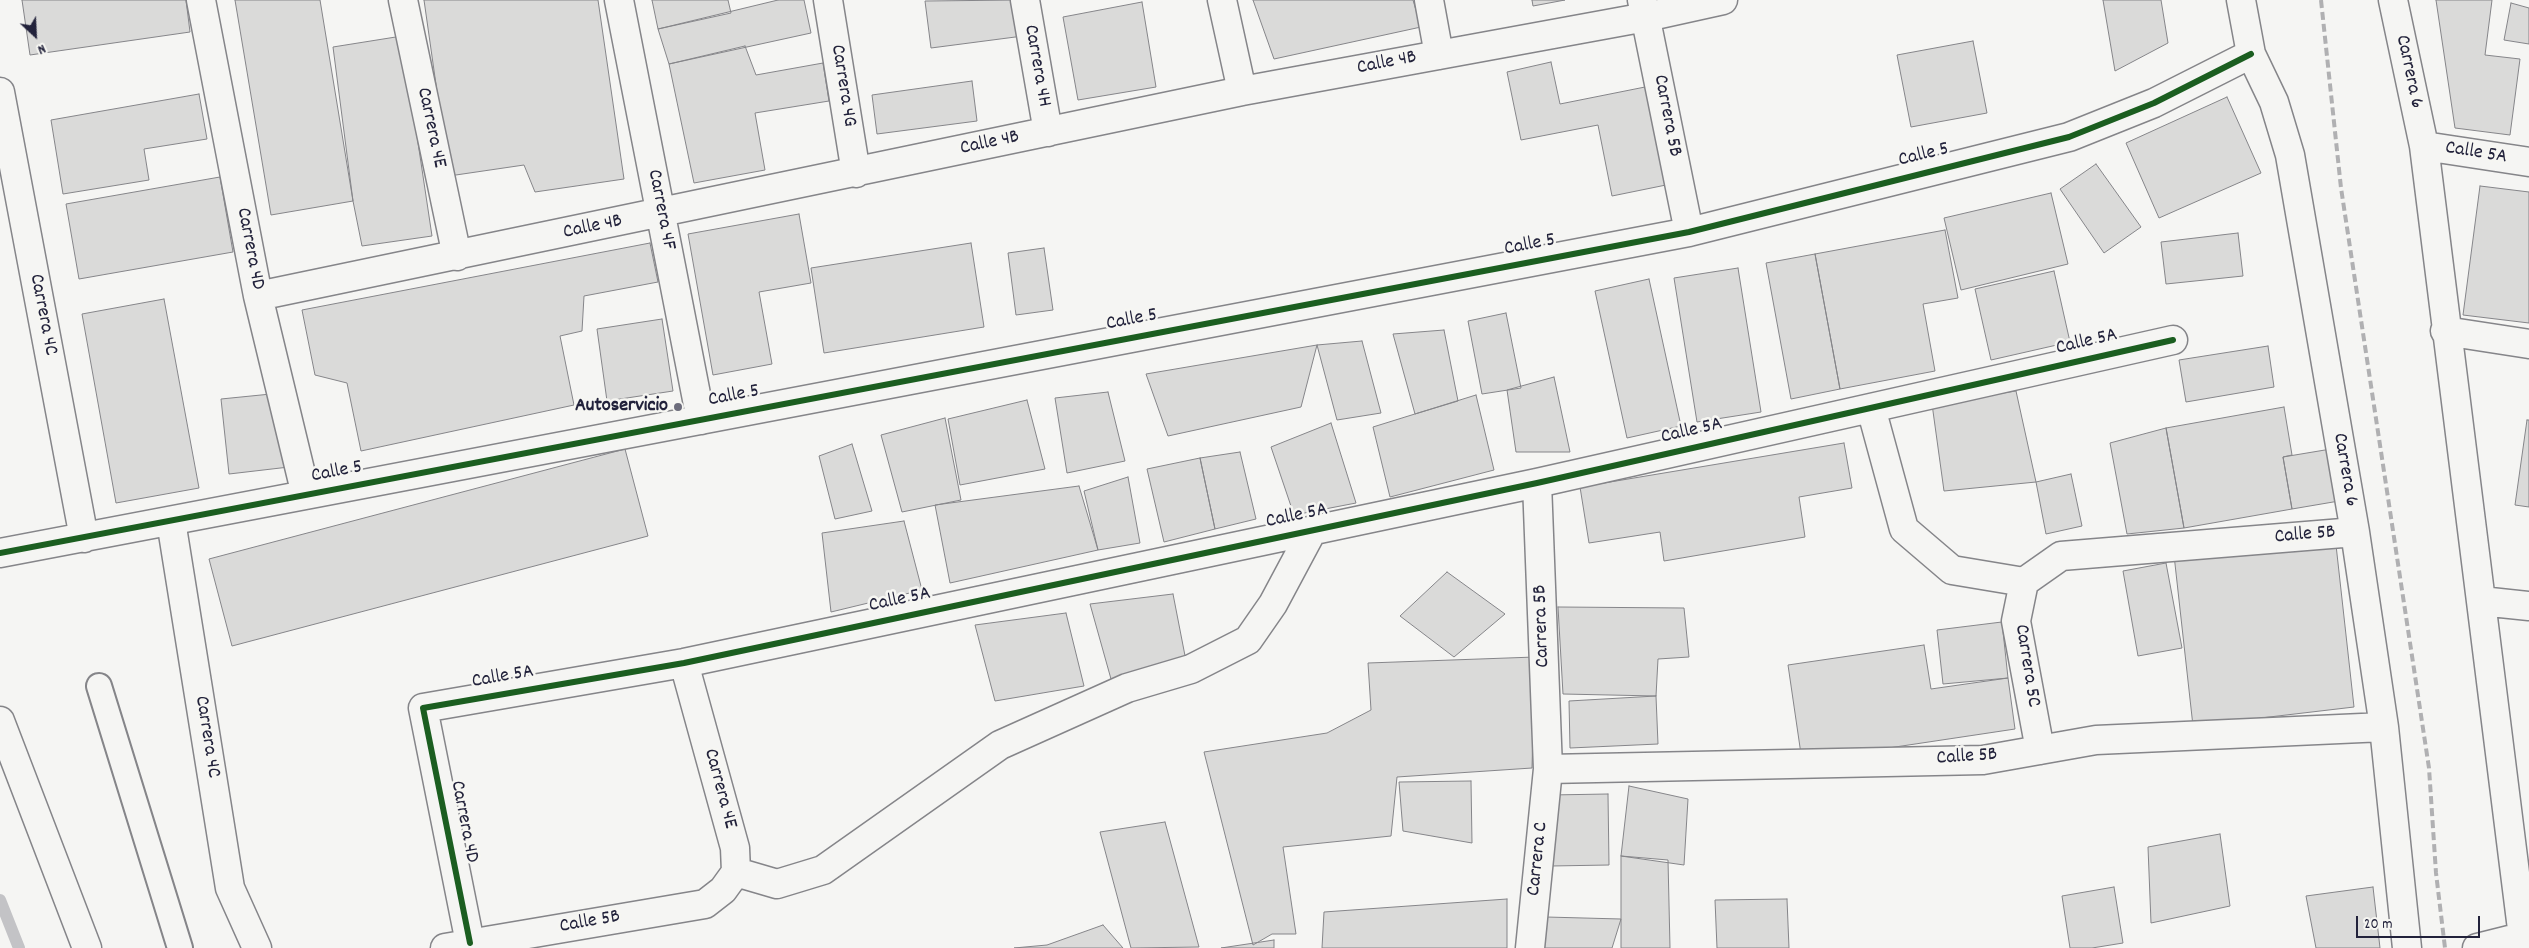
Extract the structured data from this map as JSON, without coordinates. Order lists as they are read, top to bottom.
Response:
{
  "streets": {
    "street": [
      "Calle 4B",
      "Carrera 4H",
      "Carrera 6",
      "Carrera 4G",
      "Carrera 5B",
      "Carrera 4E",
      "Calle 5A",
      "Calle 5",
      "Carrera 4F",
      "Carrera 4D",
      "Carrera 4C",
      "Calle 5B",
      "Carrera 5C",
      "Carrera C"
    ]
  },
  "crossings": [
    ["Calle 4B", "Carrera 4H"],
    ["Calle 4B", "Carrera 4G"],
    ["Calle 4B", "Carrera 5B"],
    ["Calle 4B", "Carrera 4E"],
    ["Calle 4B", "Carrera 4F"],
    ["Calle 4B", "Carrera 4D"],
    ["Carrera 6", "Calle 5A"],
    ["Carrera 6", "Calle 5"],
    ["Carrera 6", "Calle 5B"],
    ["Carrera 5B", "Calle 5A"],
    ["Carrera 5B", "Calle 5"],
    ["Carrera 5B", "Calle 5B"],
    ["Carrera 5B", "Carrera C"],
    ["Carrera 4E", "Calle 5A"],
    ["Carrera 4E", "Calle 5B"],
    ["Calle 5A", "Carrera 4D"],
    ["Calle 5", "Carrera 4F"],
    ["Calle 5", "Carrera 4D"],
    ["Calle 5", "Carrera 4C"],
    ["Carrera 4D", "Calle 5B"],
    ["Calle 5B", "Carrera 5C"],
    ["Calle 5B", "Carrera C"]
  ],
  "places": ["Autoservicio"],
  "scale_bar": "20 m",
  "north": "bottom right"
}
